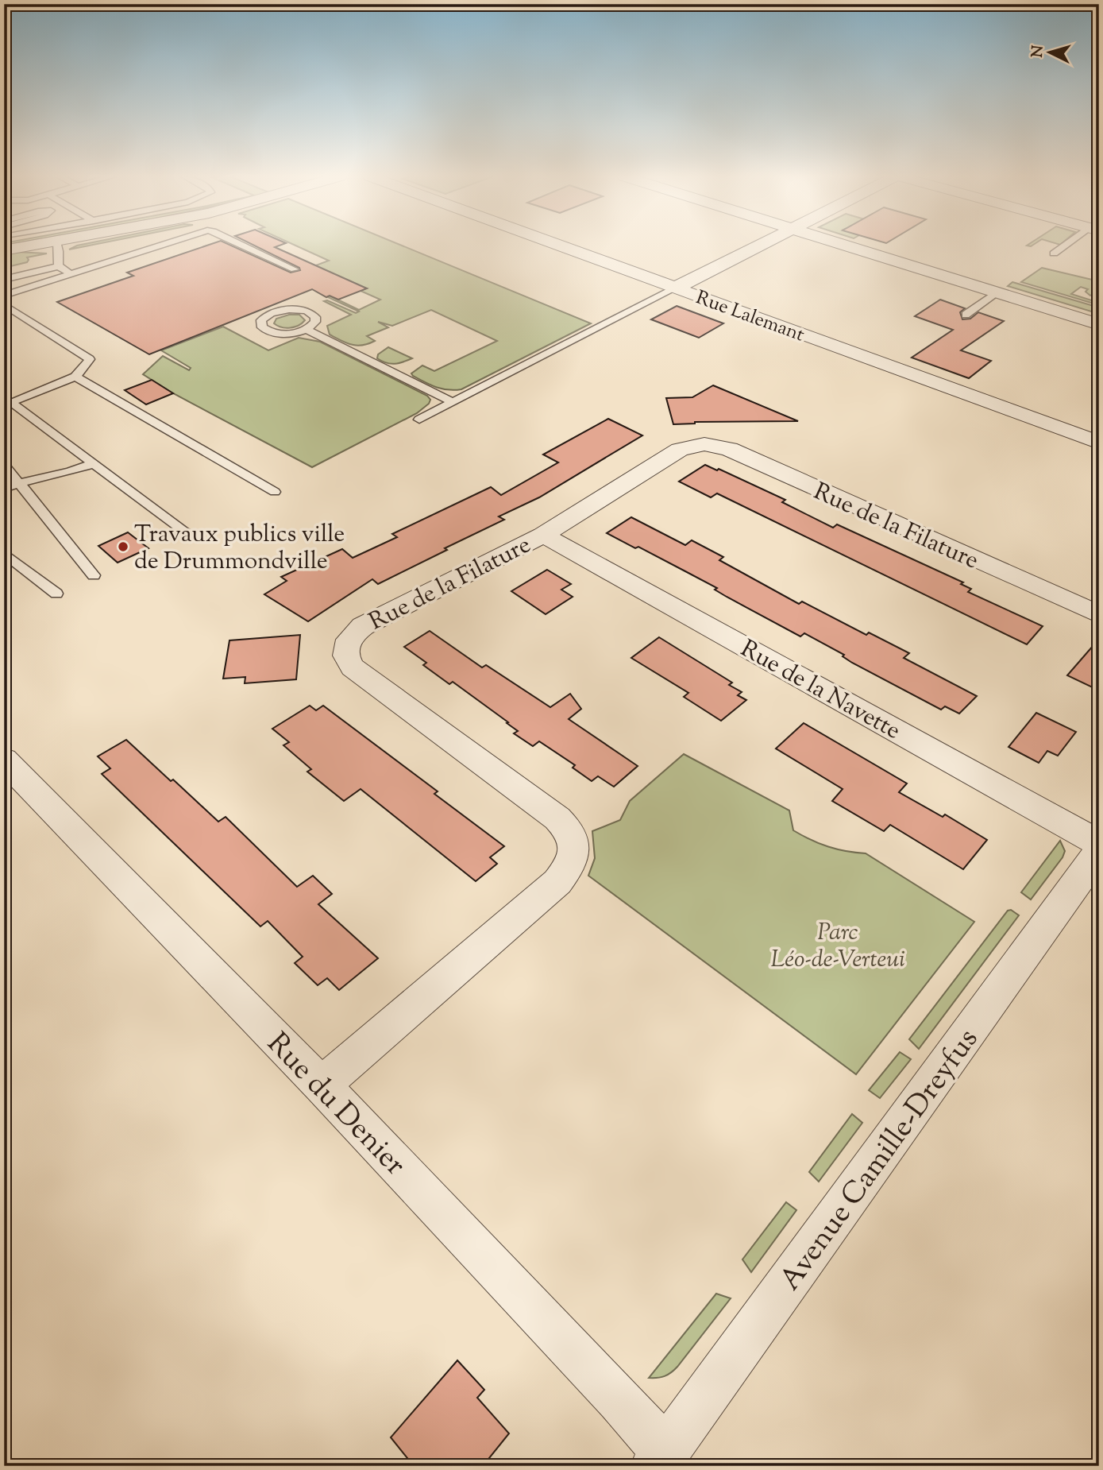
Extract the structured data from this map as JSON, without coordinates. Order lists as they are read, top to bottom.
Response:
{
  "streets": {
    "street": [
      "Rue Lalemant",
      "Rue de la Filature",
      "Rue de la Navette",
      "Rue du Denier",
      "Avenue Camille-Dreyfus"
    ]
  },
  "crossings": [
    ["Rue de la Filature", "Rue de la Navette"],
    ["Rue de la Filature", "Rue du Denier"],
    ["Rue du Denier", "Avenue Camille-Dreyfus"]
  ],
  "parks": ["Parc Léo-de-Verteui"],
  "places": ["Travaux publics ville de Drummondville"],
  "north": "left"
}
